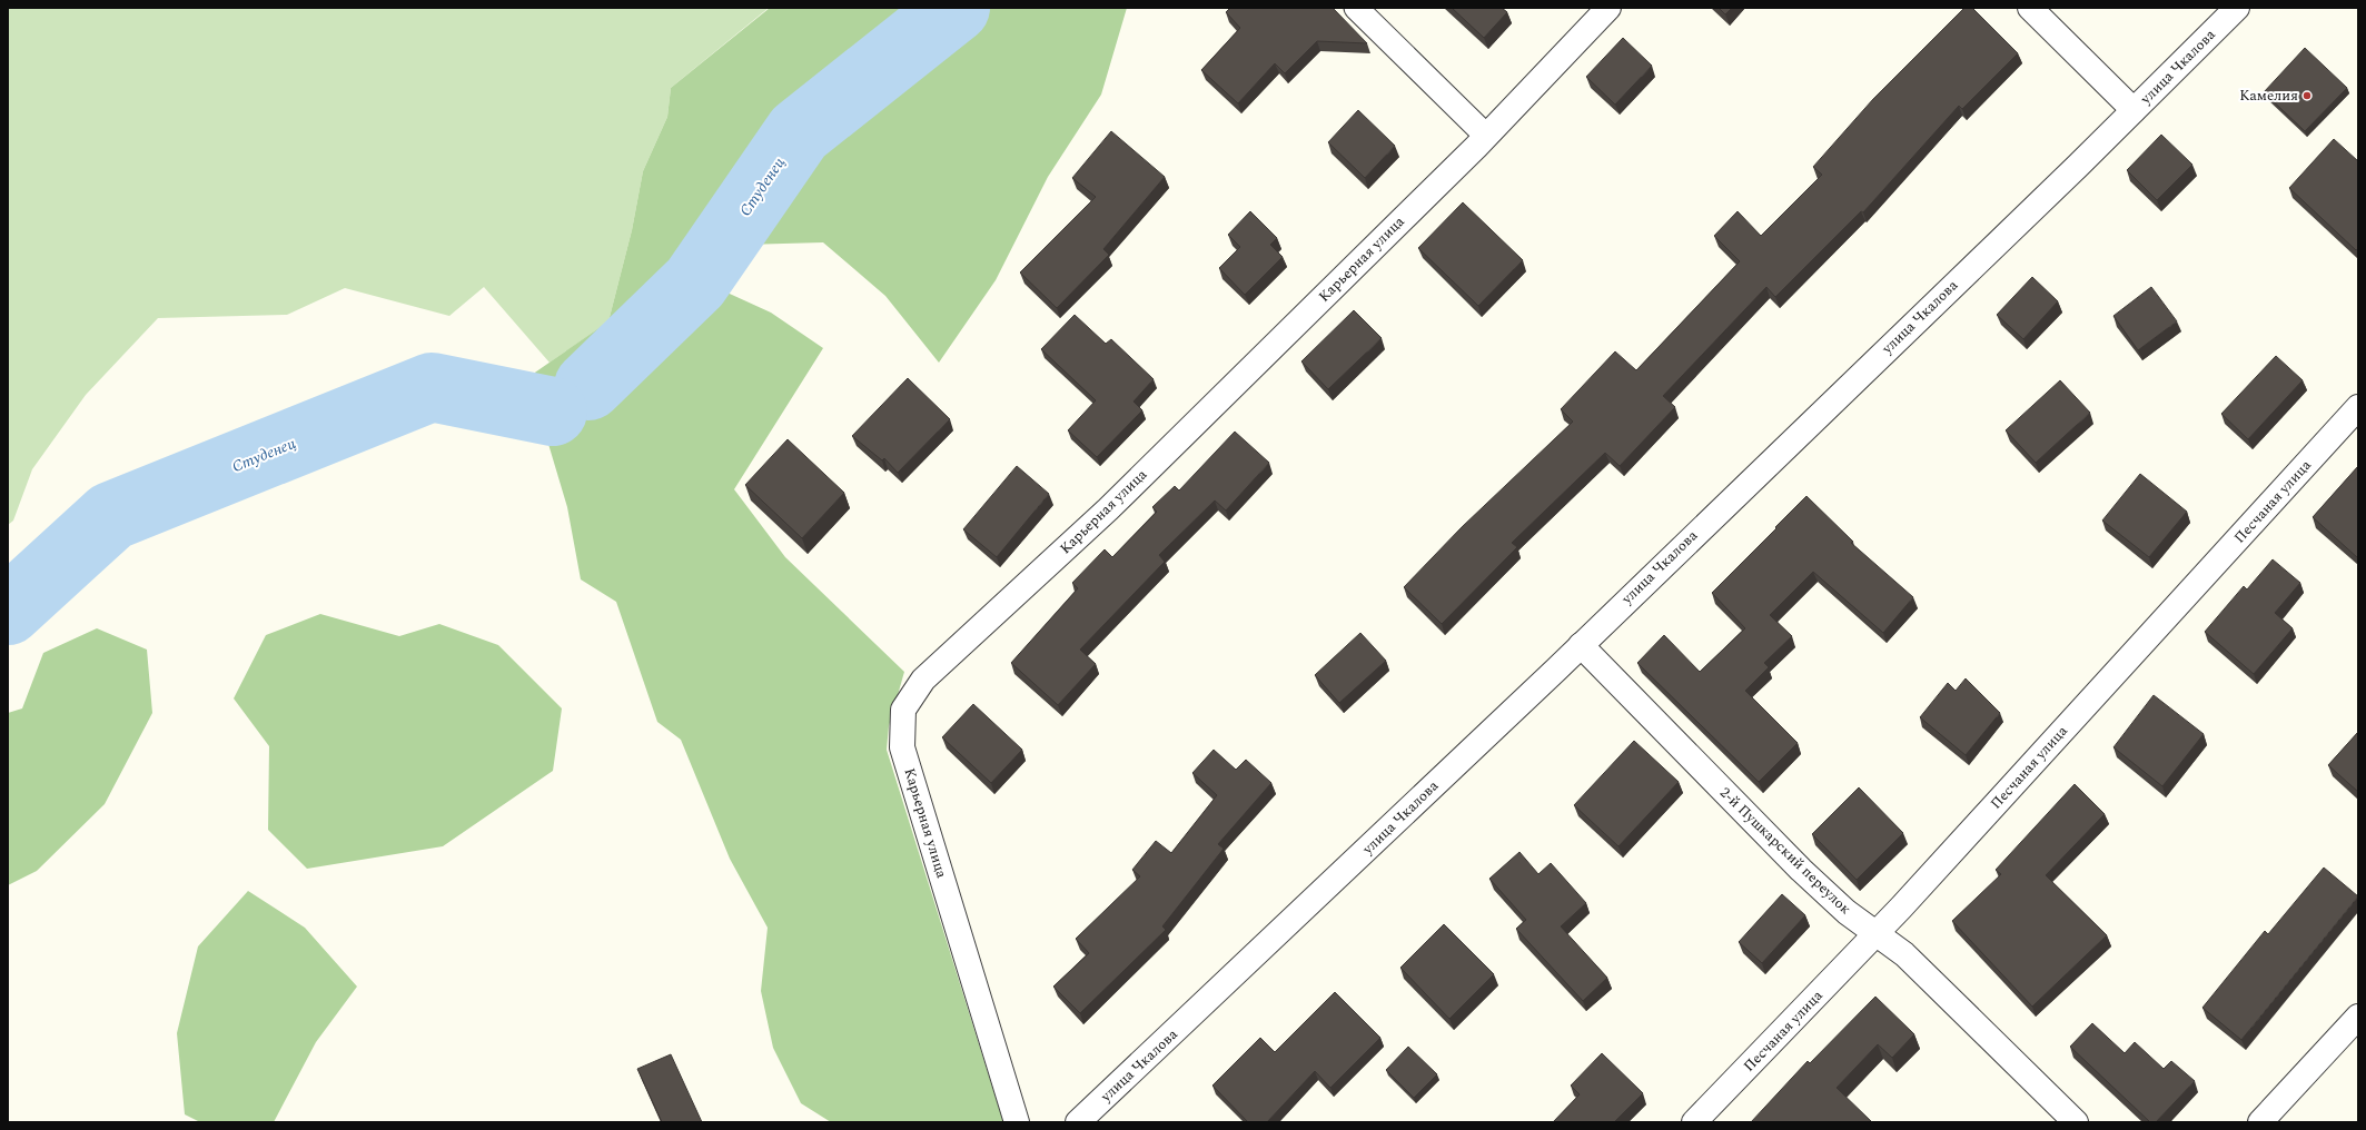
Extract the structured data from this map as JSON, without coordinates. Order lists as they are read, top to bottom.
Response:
{
  "streets": {
    "street": [
      "улица Чкалова",
      "Карьерная улица",
      "Песчаная улица",
      "2-й Пушкарский переулок"
    ]
  },
  "crossings": [
    ["улица Чкалова", "2-й Пушкарский переулок"],
    ["Песчаная улица", "2-й Пушкарский переулок"]
  ],
  "water": ["Студенец"],
  "places": ["Камелия"]
}
